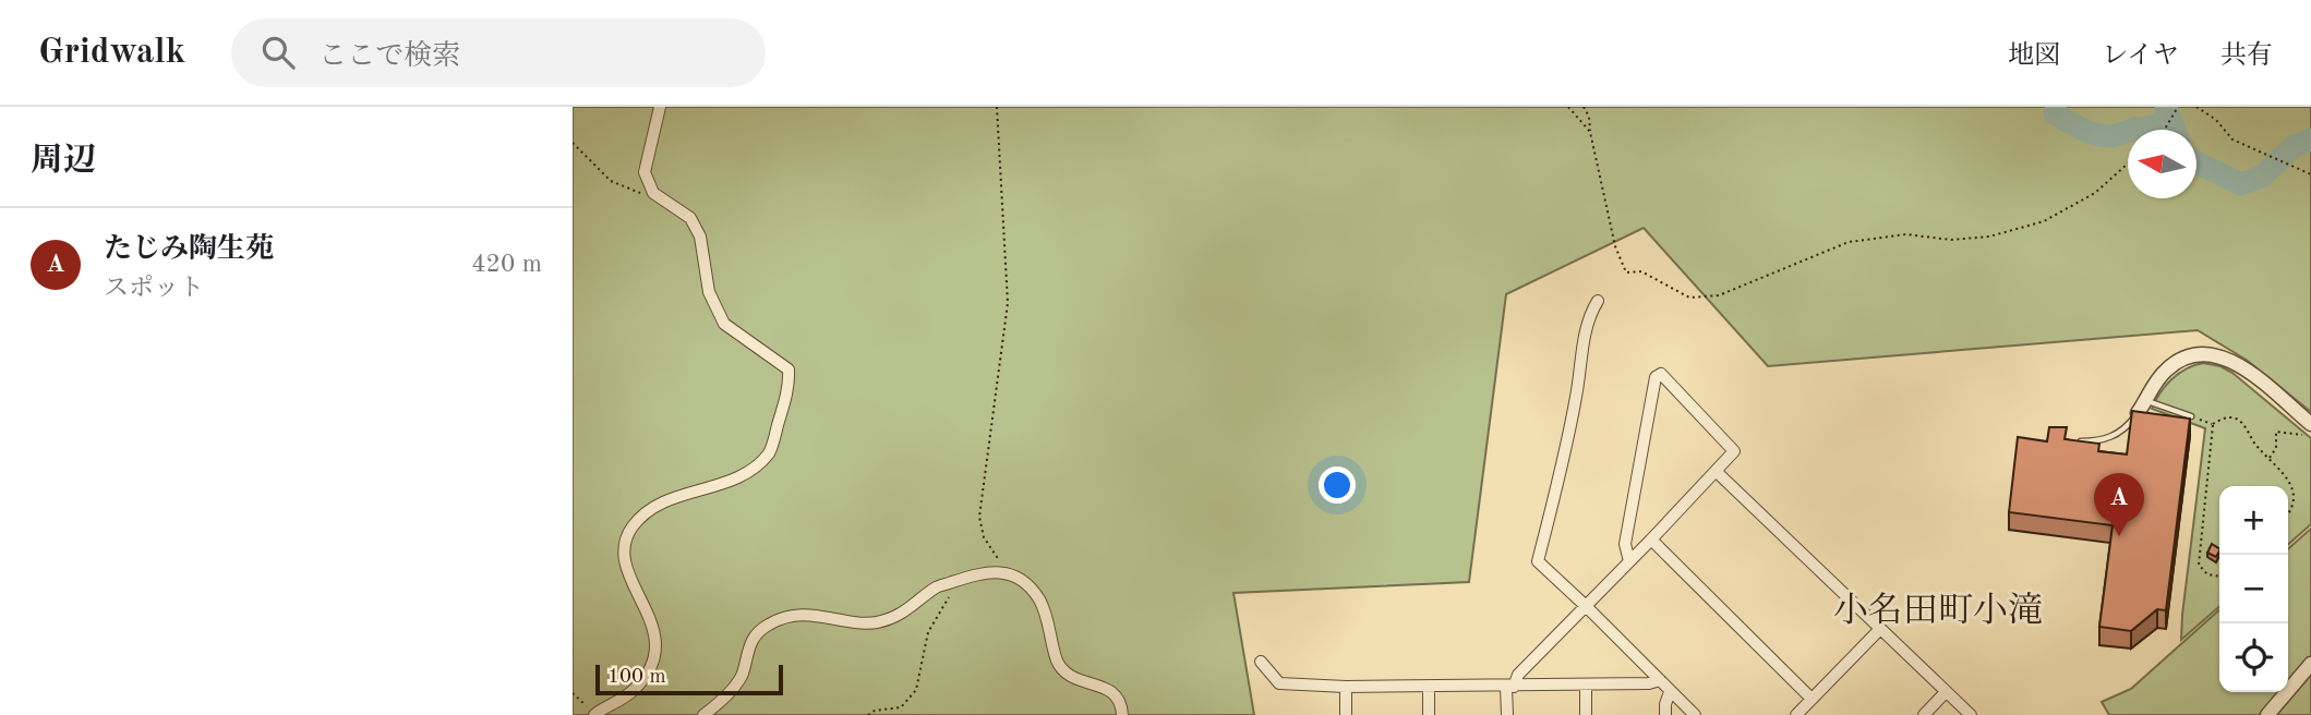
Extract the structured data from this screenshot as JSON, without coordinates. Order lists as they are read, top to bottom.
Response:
{
  "districts": ["小名田町小滝"],
  "scale_bar": "100 m",
  "north": "left",
  "page": {
    "header": "Gridwalk",
    "search": "ここで検索",
    "nav": ["地図", "レイヤ", "共有"],
    "heading": "周辺",
    "list": [
      {
        "mark": "A",
        "name": "たじみ陶生苑",
        "note": "スポット",
        "value": "420 m"
      }
    ],
    "pins": "A",
    "map_buttons": ["+", "−"],
    "scale": "100 m"
  }
}
